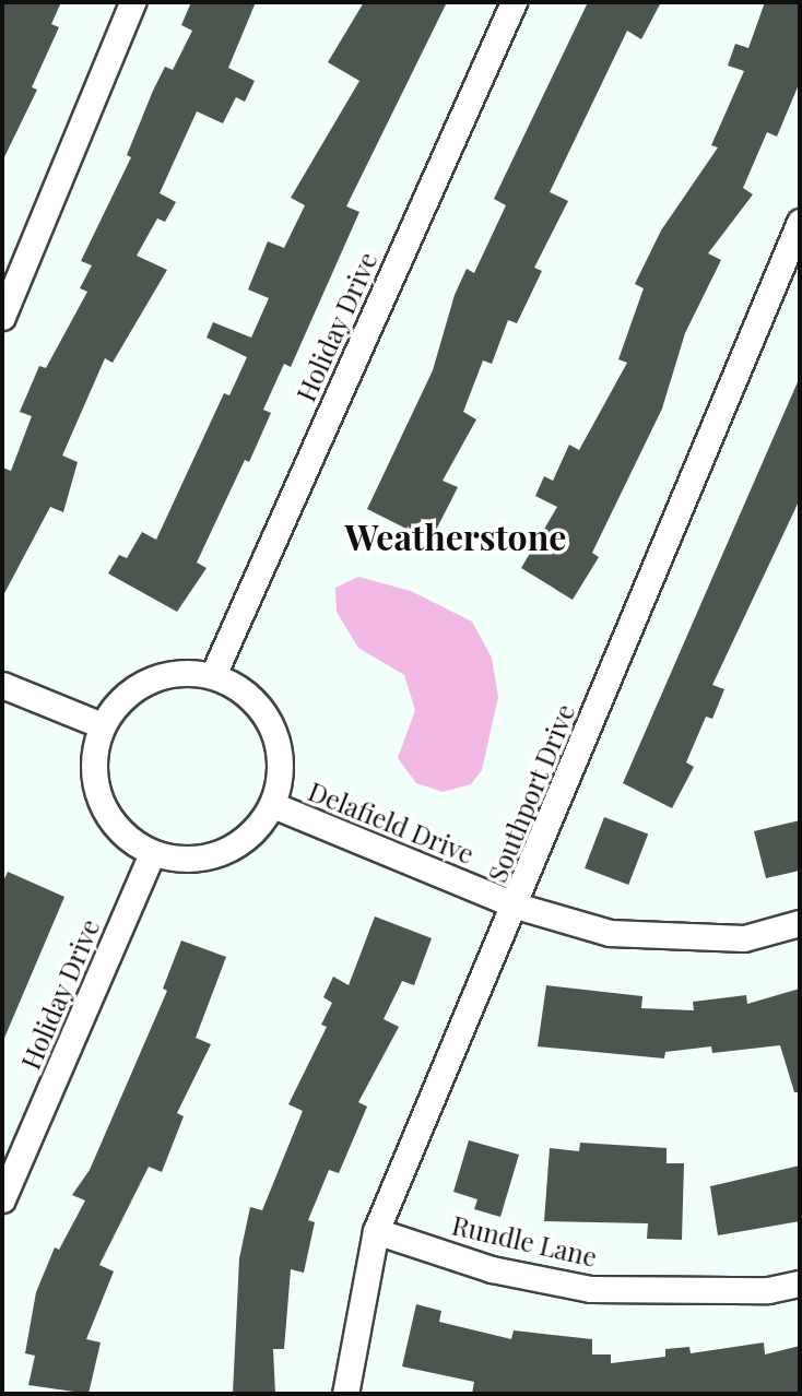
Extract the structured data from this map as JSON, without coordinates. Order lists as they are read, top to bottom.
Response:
{
  "streets": {
    "street": [
      "Holiday Drive",
      "Southport Drive",
      "Delafield Drive",
      "Rundle Lane"
    ]
  },
  "crossings": [
    ["Holiday Drive", "Delafield Drive"],
    ["Southport Drive", "Delafield Drive"],
    ["Southport Drive", "Rundle Lane"]
  ],
  "districts": ["Weatherstone"]
}
